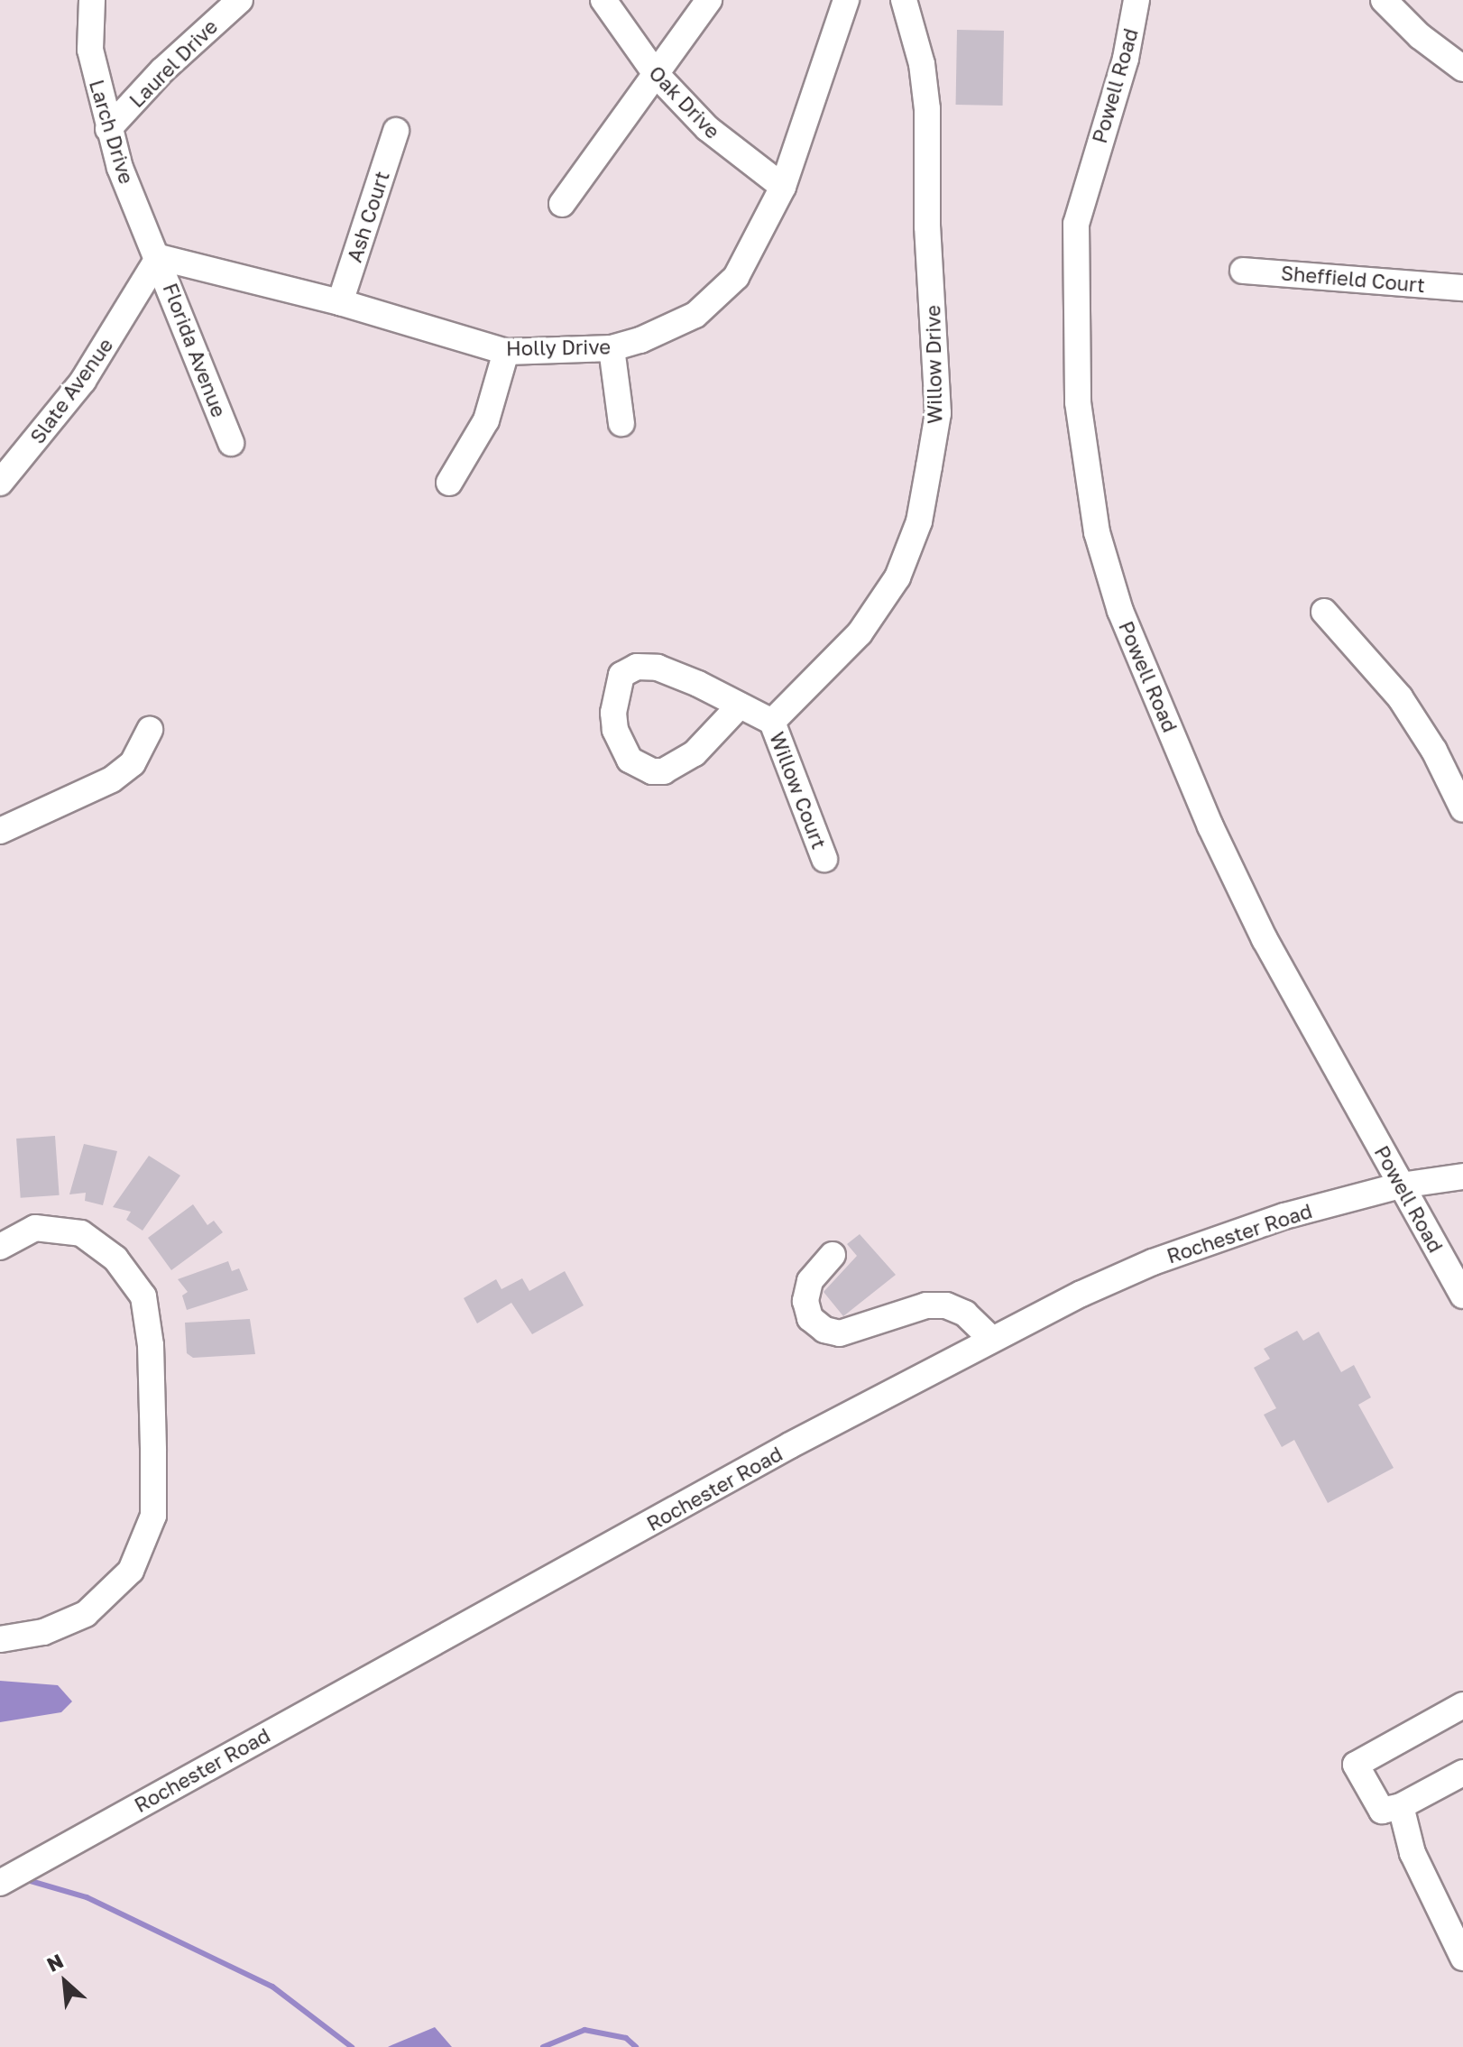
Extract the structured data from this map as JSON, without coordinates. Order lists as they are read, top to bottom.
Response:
{
  "streets": {
    "street": [
      "Laurel Drive",
      "Powell Road",
      "Oak Drive",
      "Larch Drive",
      "Ash Court",
      "Sheffield Court",
      "Holly Drive",
      "Florida Avenue",
      "Willow Drive",
      "Slate Avenue",
      "Willow Court",
      "Rochester Road"
    ]
  },
  "crossings": [
    ["Laurel Drive", "Larch Drive"],
    ["Powell Road", "Rochester Road"],
    ["Oak Drive", "Holly Drive"],
    ["Larch Drive", "Holly Drive"],
    ["Larch Drive", "Florida Avenue"],
    ["Larch Drive", "Slate Avenue"],
    ["Ash Court", "Holly Drive"],
    ["Holly Drive", "Florida Avenue"],
    ["Holly Drive", "Slate Avenue"],
    ["Florida Avenue", "Slate Avenue"],
    ["Willow Drive", "Willow Court"]
  ],
  "north": "top left"
}
